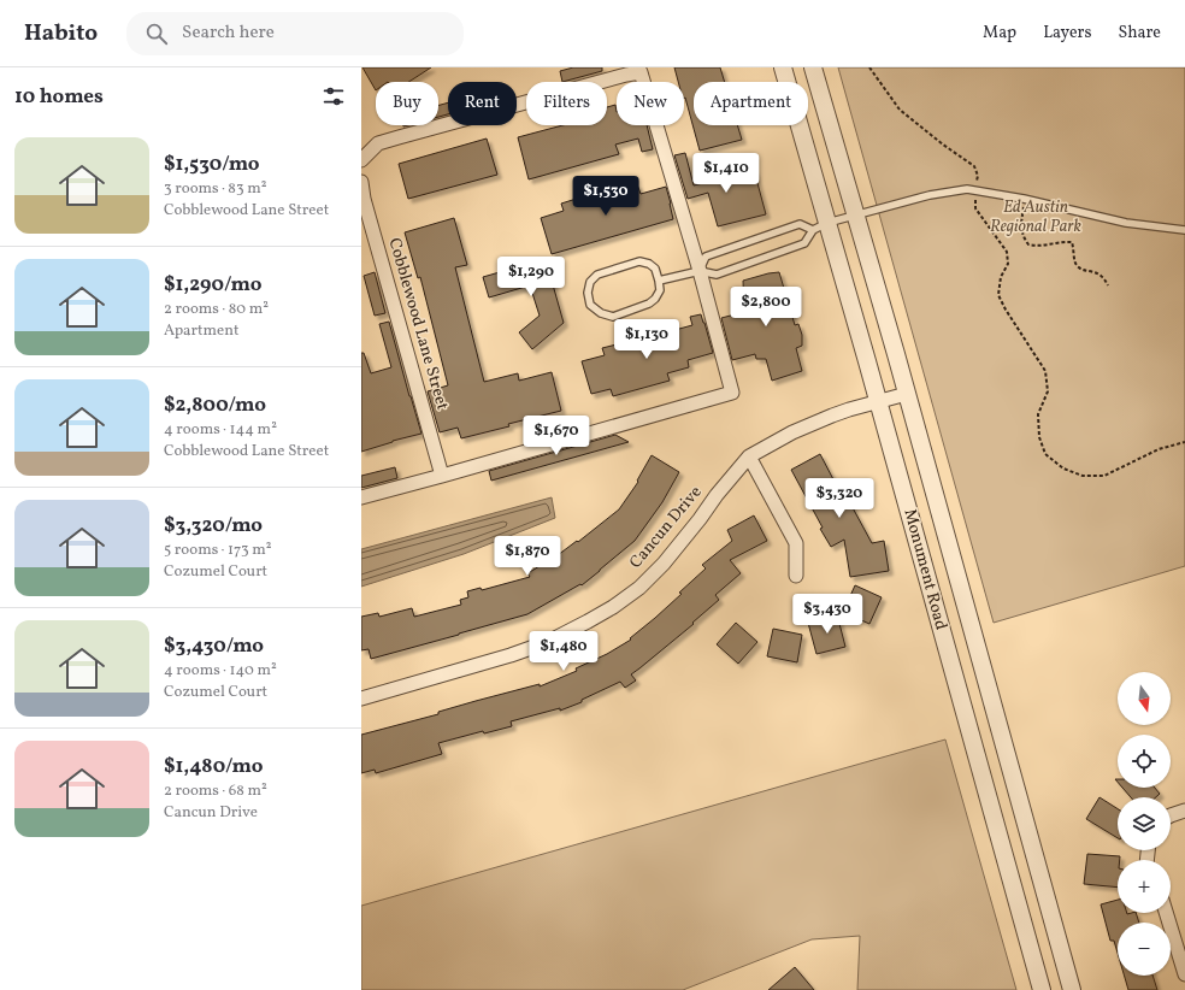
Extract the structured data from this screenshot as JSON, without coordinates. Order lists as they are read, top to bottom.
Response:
{
  "streets": {
    "street": ["Cobblewood Lane Street", "Cancun Drive", "Monument Road"]
  },
  "crossings": [
    ["Cancun Drive", "Monument Road"]
  ],
  "parks": ["Ed Austin Regional Park"],
  "north": "bottom",
  "page": {
    "header": "Habito",
    "search": "Search here",
    "nav": ["Map", "Layers", "Share"],
    "heading": "10 homes",
    "chip": [
      "Buy",
      "Rent",
      "Filters",
      "New",
      "Apartment"
    ],
    "list": [
      {
        "name": "$1,530/mo",
        "note": "3 rooms · 83 m² · Cobblewood Lane Street"
      },
      {
        "name": "$1,290/mo",
        "note": "2 rooms · 80 m² · Apartment"
      },
      {
        "name": "$2,800/mo",
        "note": "4 rooms · 144 m² · Cobblewood Lane Street"
      },
      {
        "name": "$3,320/mo",
        "note": "5 rooms · 173 m² · Cozumel Court"
      },
      {
        "name": "$3,430/mo",
        "note": "4 rooms · 140 m² · Cozumel Court"
      },
      {
        "name": "$1,480/mo",
        "note": "2 rooms · 68 m² · Cancun Drive"
      }
    ],
    "price": [
      "$1,410",
      "$1,530",
      "$1,290",
      "$2,800",
      "$1,130",
      "$1,670",
      "$3,320",
      "$1,870",
      "$3,430",
      "$1,480"
    ],
    "map_buttons": ["+", "−"]
  }
}
